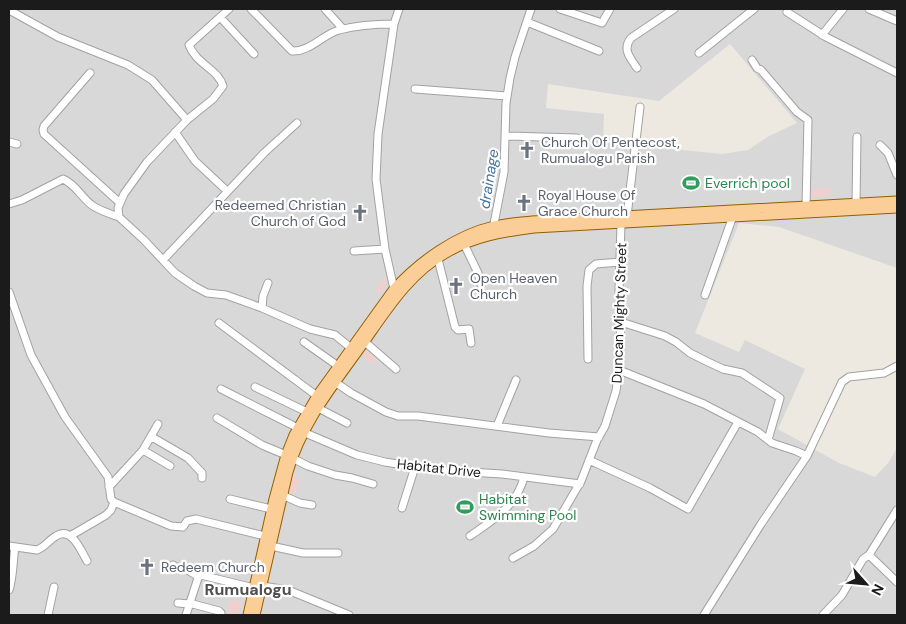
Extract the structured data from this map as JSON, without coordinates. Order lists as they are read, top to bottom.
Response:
{
  "streets": {
    "street": ["Duncan Mighty Street", "Habitat Drive"]
  },
  "crossings": [
    ["Duncan Mighty Street", "Habitat Drive"]
  ],
  "districts": ["Rumualogu"],
  "water": ["drainage"],
  "places": {
    "church": [
      "Church Of Pentecost, Rumualogu Parish",
      "Royal House Of Grace Church",
      "Redeemed Christian Church of God",
      "Open Heaven Church",
      "Redeem Church"
    ],
    "sports": ["Everrich pool", "Habitat Swimming Pool"]
  },
  "north": "bottom right"
}
